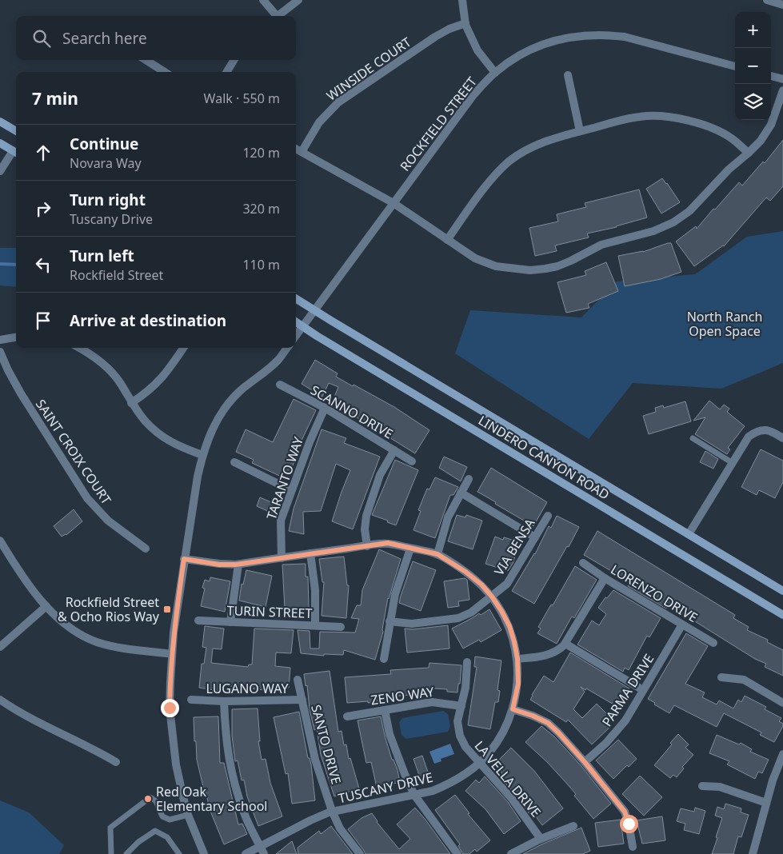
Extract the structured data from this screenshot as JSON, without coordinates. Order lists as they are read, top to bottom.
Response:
{
  "streets": {
    "main road": ["LINDERO CANYON ROAD"],
    "street": [
      "WINSIDE COURT",
      "ROCKFIELD STREET",
      "SCANNO DRIVE",
      "SAINT CROIX COURT",
      "TARANTO WAY",
      "VIA BENSA",
      "LORENZO DRIVE",
      "TURIN STREET",
      "LUGANO WAY",
      "PARMA DRIVE",
      "ZENO WAY",
      "SANTO DRIVE",
      "LA VELLA DRIVE",
      "TUSCANY DRIVE"
    ]
  },
  "crossings": [
    ["ROCKFIELD STREET", "LINDERO CANYON ROAD"],
    ["SCANNO DRIVE", "TARANTO WAY"],
    ["TARANTO WAY", "TUSCANY DRIVE"],
    ["VIA BENSA", "TUSCANY DRIVE"],
    ["LORENZO DRIVE", "PARMA DRIVE"],
    ["LUGANO WAY", "SANTO DRIVE"],
    ["ZENO WAY", "LA VELLA DRIVE"],
    ["SANTO DRIVE", "TUSCANY DRIVE"],
    ["LA VELLA DRIVE", "TUSCANY DRIVE"]
  ],
  "parks": ["North Ranch Open Space"],
  "places": {
    "transit": ["Rockfield Street & Ocho Rios Way"],
    "other": ["Red Oak Elementary School"]
  },
  "page": {
    "map_buttons": ["+", "−"],
    "search": "Search here",
    "heading": ["7 min", "Walk · 550 m"],
    "list": [
      ["Continue", "Novara Way", "120 m"],
      ["Turn right", "Tuscany Drive", "320 m"],
      ["Turn left", "Rockfield Street", "110 m"],
      "Arrive at destination"
    ]
  }
}
